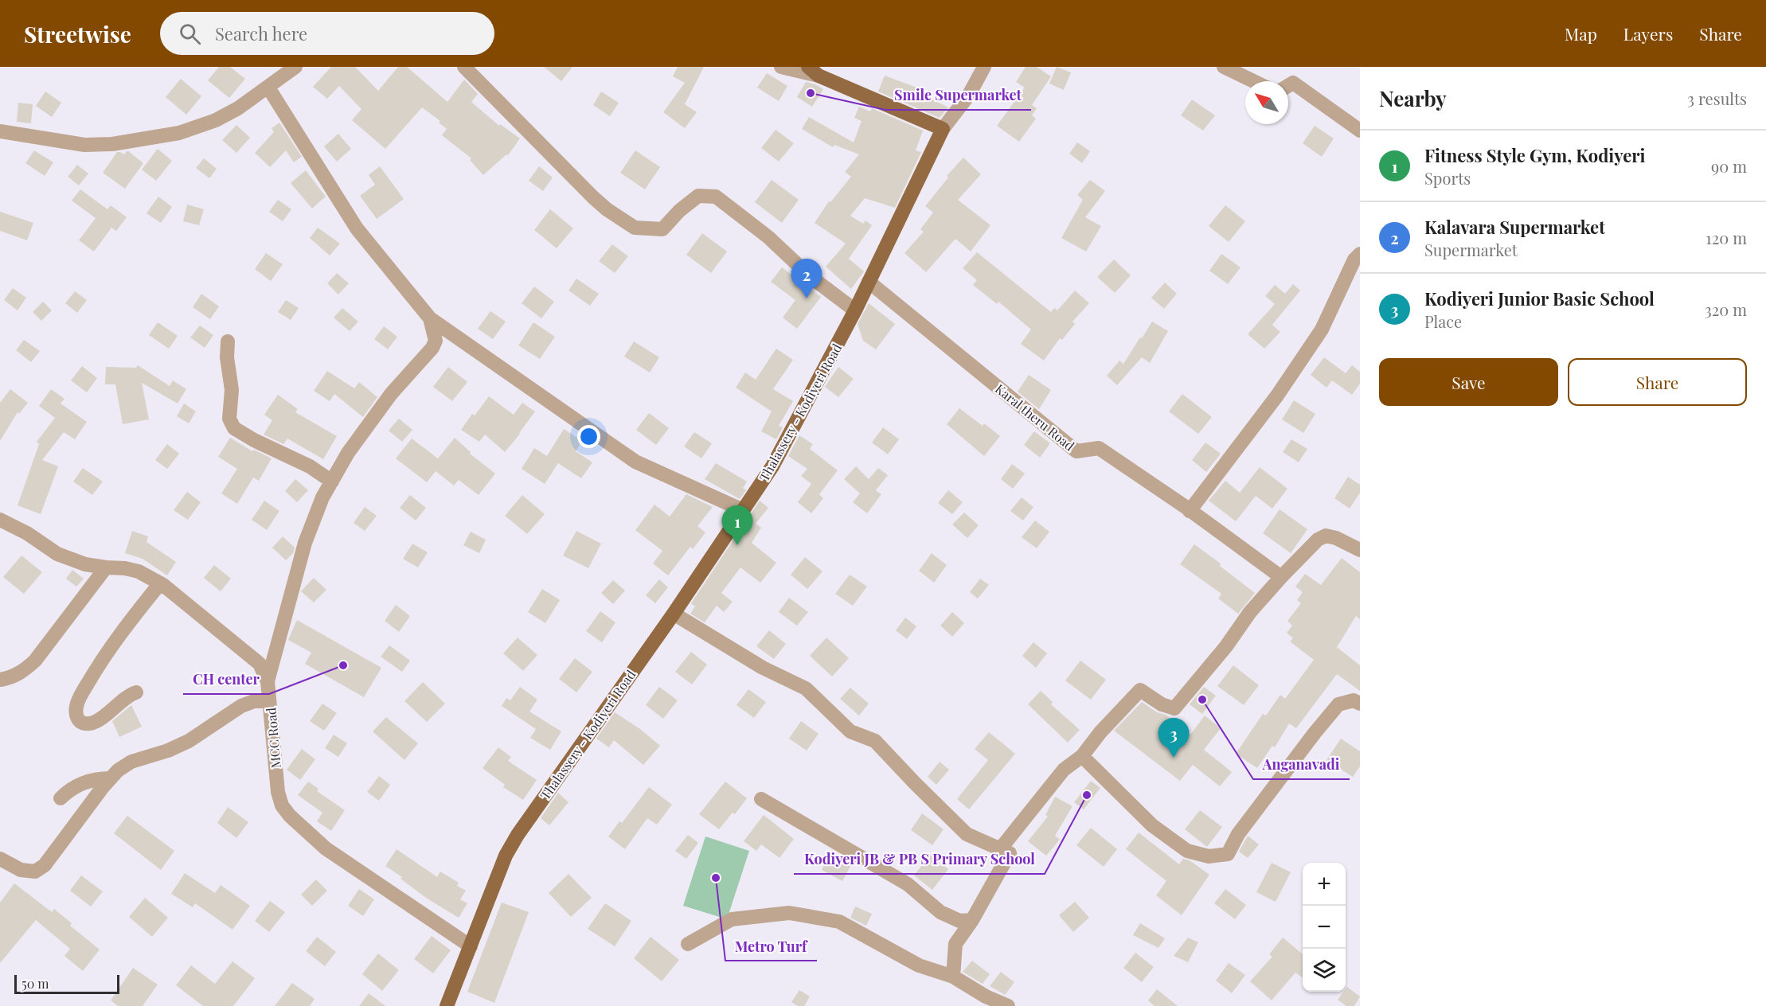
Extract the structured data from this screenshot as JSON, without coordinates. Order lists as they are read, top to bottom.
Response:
{
  "streets": {
    "main road": ["Thalassery - Kodiyeri Road"],
    "street": ["Karal theru Road", "MCC Road"]
  },
  "crossings": [
    ["Thalassery - Kodiyeri Road", "Karal theru Road"],
    ["Thalassery - Kodiyeri Road", "MCC Road"]
  ],
  "places": [
    "Smile Supermarket",
    "CH center",
    "Anganavadi",
    "Kodiyeri JB & PB S Primary School",
    "Metro Turf"
  ],
  "scale_bar": "50 m",
  "north": "top left",
  "page": {
    "header": "Streetwise",
    "search": "Search here",
    "nav": ["Map", "Layers", "Share"],
    "heading": ["Nearby", "3 results"],
    "list": [
      {
        "mark": "1",
        "name": "Fitness Style Gym, Kodiyeri",
        "note": "Sports",
        "value": "90 m"
      },
      {
        "mark": "2",
        "name": "Kalavara Supermarket",
        "note": "Supermarket",
        "value": "120 m"
      },
      {
        "mark": "3",
        "name": "Kodiyeri Junior Basic School",
        "note": "Place",
        "value": "320 m"
      }
    ],
    "pins": ["2", "1", "3"],
    "buttons": ["Save", "Share"],
    "map_buttons": ["+", "−"],
    "scale": "50 m"
  }
}
